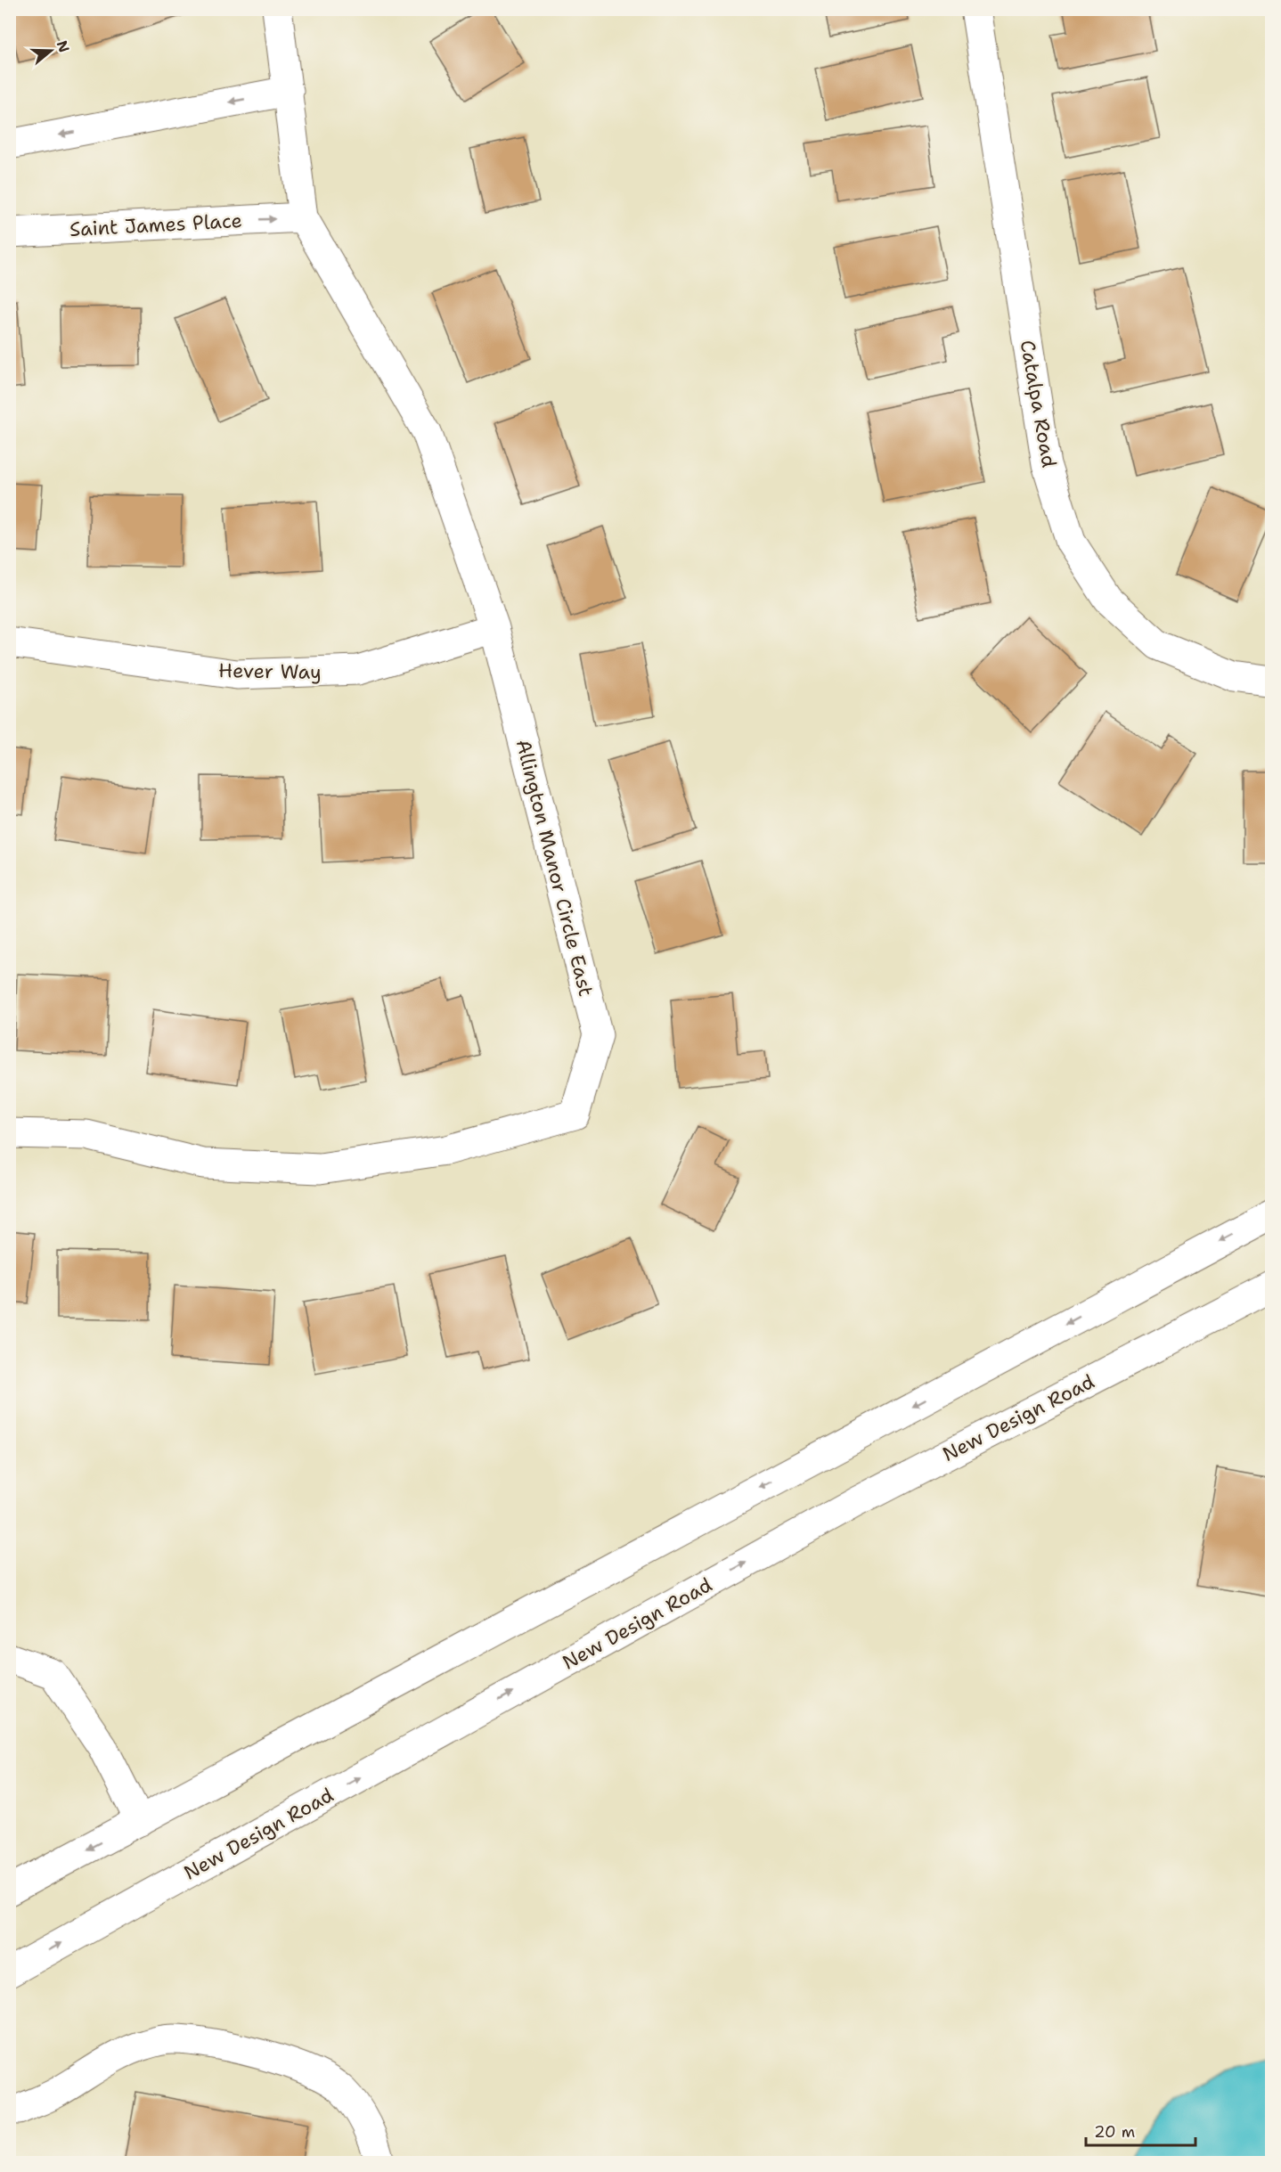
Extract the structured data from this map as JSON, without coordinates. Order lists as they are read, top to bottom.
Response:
{
  "streets": {
    "street": [
      "Saint James Place",
      "Catalpa Road",
      "Hever Way",
      "Allington Manor Circle East",
      "New Design Road"
    ]
  },
  "crossings": [
    ["Saint James Place", "Allington Manor Circle East"],
    ["Hever Way", "Allington Manor Circle East"]
  ],
  "scale_bar": "20 m",
  "north": "right"
}
